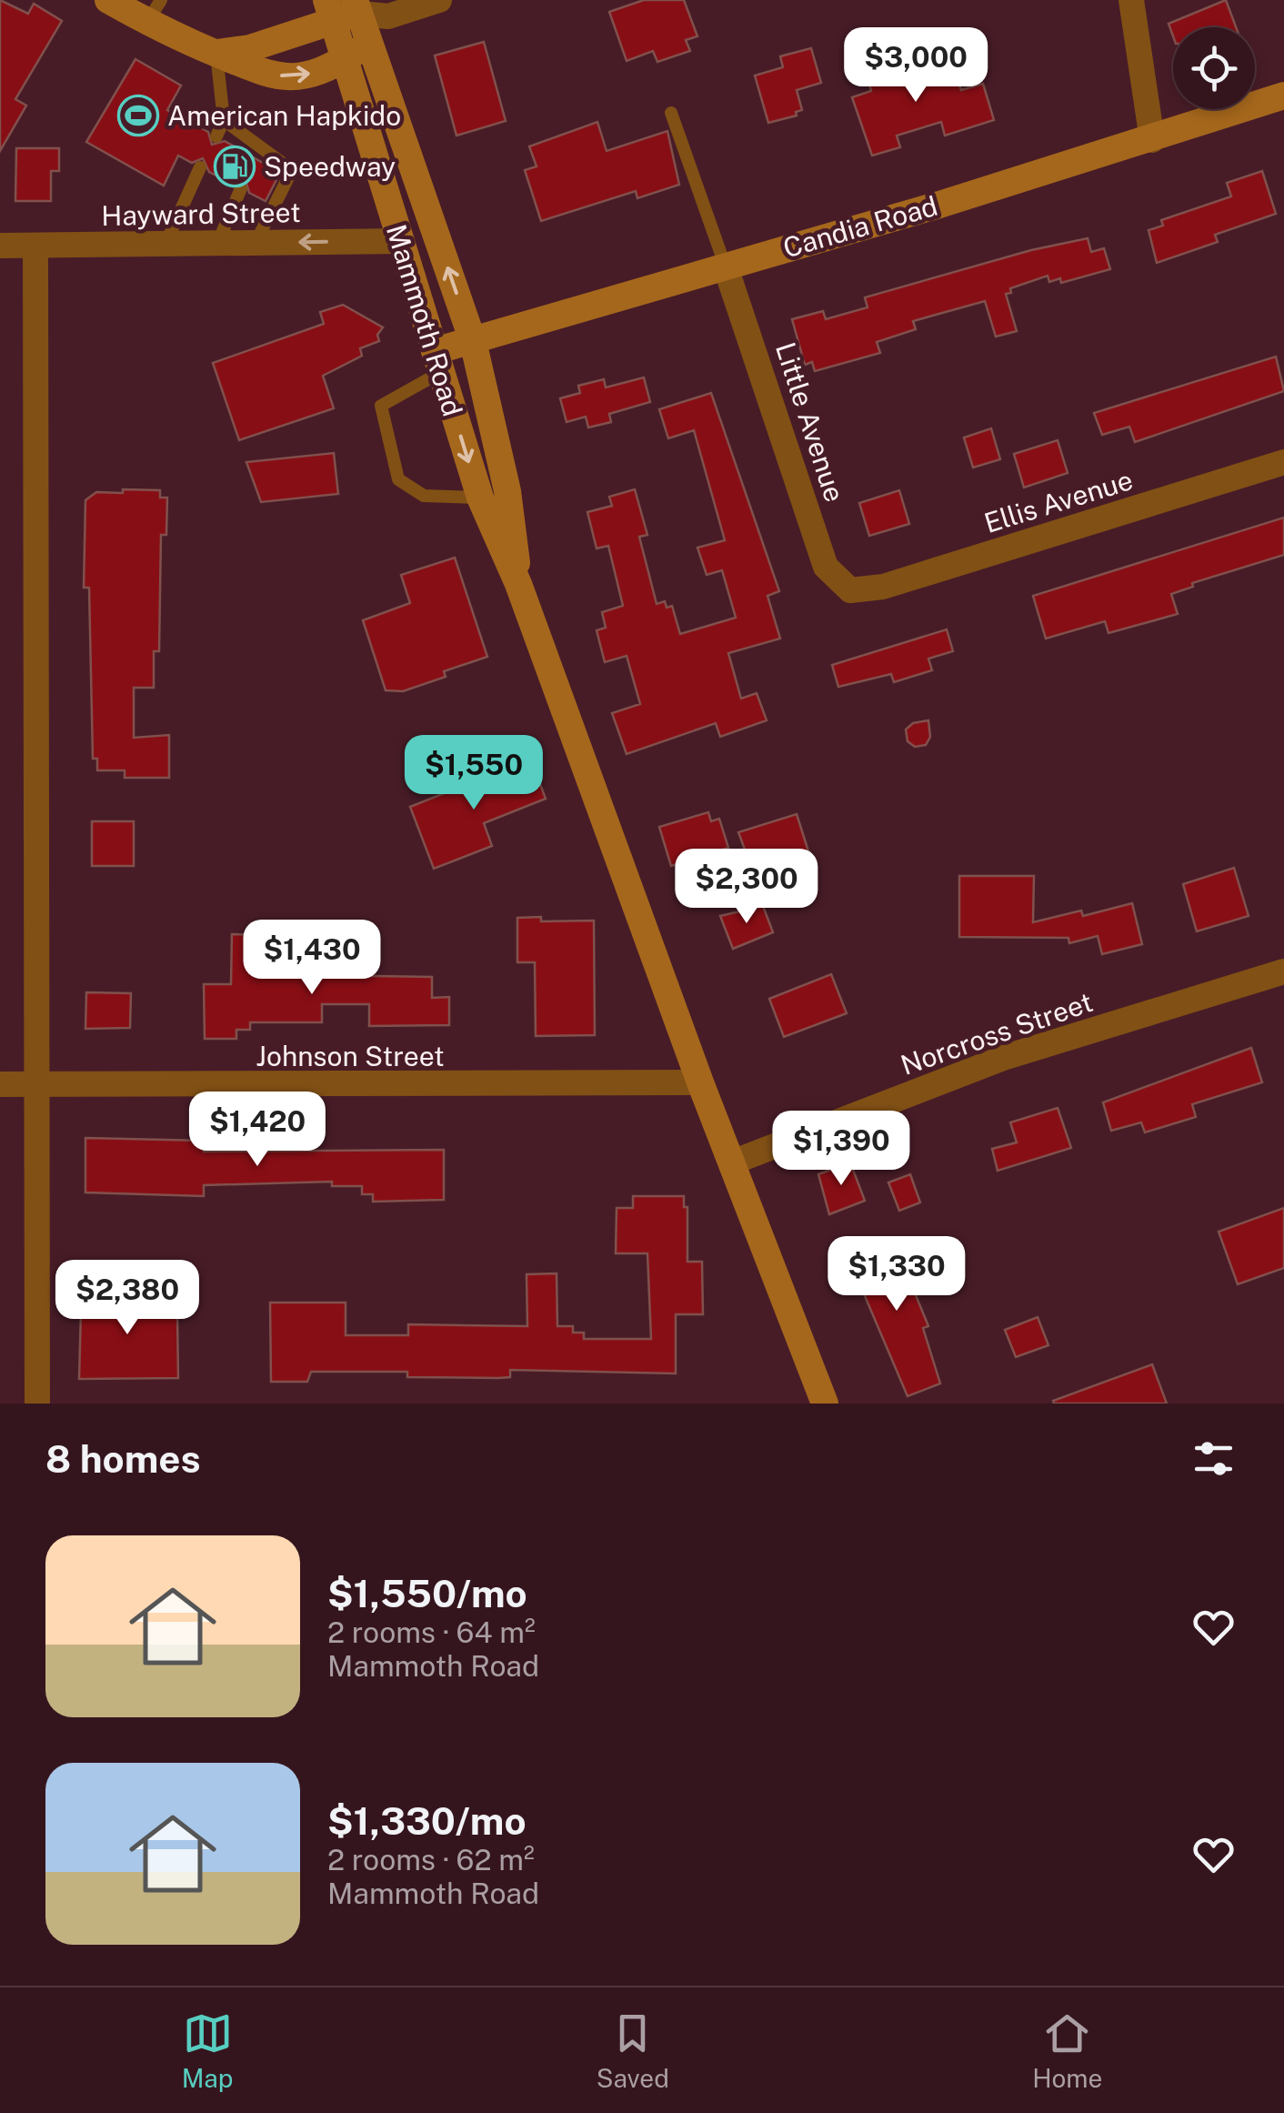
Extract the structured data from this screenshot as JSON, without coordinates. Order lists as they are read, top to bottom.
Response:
{
  "streets": {
    "main road": ["Candia Road", "Mammoth Road"],
    "street": [
      "Hayward Street",
      "Little Avenue",
      "Ellis Avenue",
      "Norcross Street",
      "Johnson Street"
    ]
  },
  "crossings": [
    ["Hayward Street", "Mammoth Road"],
    ["Candia Road", "Mammoth Road"],
    ["Candia Road", "Little Avenue"],
    ["Mammoth Road", "Norcross Street"],
    ["Mammoth Road", "Johnson Street"],
    ["Little Avenue", "Ellis Avenue"]
  ],
  "one_way": ["Hayward Street"],
  "places": {
    "sports": ["American Hapkido"],
    "fuel station": ["Speedway"]
  },
  "page": {
    "price": [
      "$3,000",
      "$1,550",
      "$2,300",
      "$1,430",
      "$1,420",
      "$1,390",
      "$1,330",
      "$2,380"
    ],
    "heading": "8 homes",
    "list": [
      {
        "name": "$1,550/mo",
        "note": "2 rooms · 64 m² · Mammoth Road"
      },
      {
        "name": "$1,330/mo",
        "note": "2 rooms · 62 m² · Mammoth Road"
      }
    ],
    "tabs": ["Map", "Saved", "Home"]
  }
}
